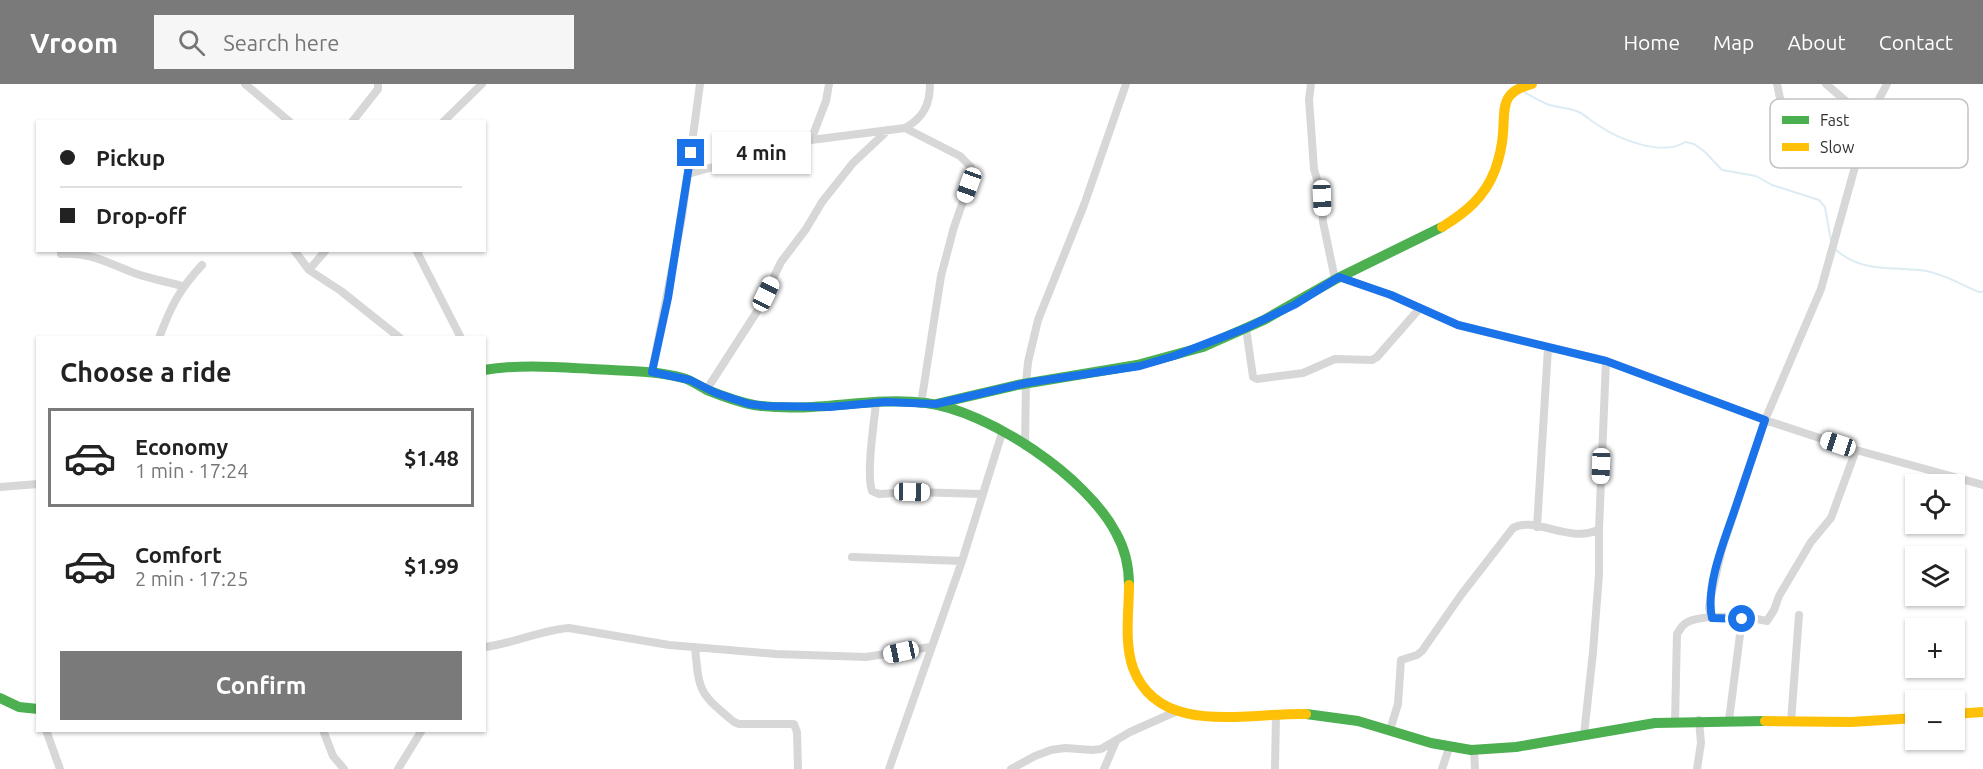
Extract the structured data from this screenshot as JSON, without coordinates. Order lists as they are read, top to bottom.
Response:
{
  "legend": ["Fast", "Slow"],
  "page": {
    "header": "Vroom",
    "search": "Search here",
    "nav": [
      "Home",
      "Map",
      "About",
      "Contact"
    ],
    "banner": ["Pickup", "Drop-off"],
    "bubble": "4 min",
    "heading": "Choose a ride",
    "list": [
      {
        "name": "Economy",
        "note": "1 min · 17:24",
        "value": "$1.48"
      },
      {
        "name": "Comfort",
        "note": "2 min · 17:25",
        "value": "$1.99"
      }
    ],
    "map_buttons": ["+", "−"],
    "buttons": "Confirm"
  }
}
